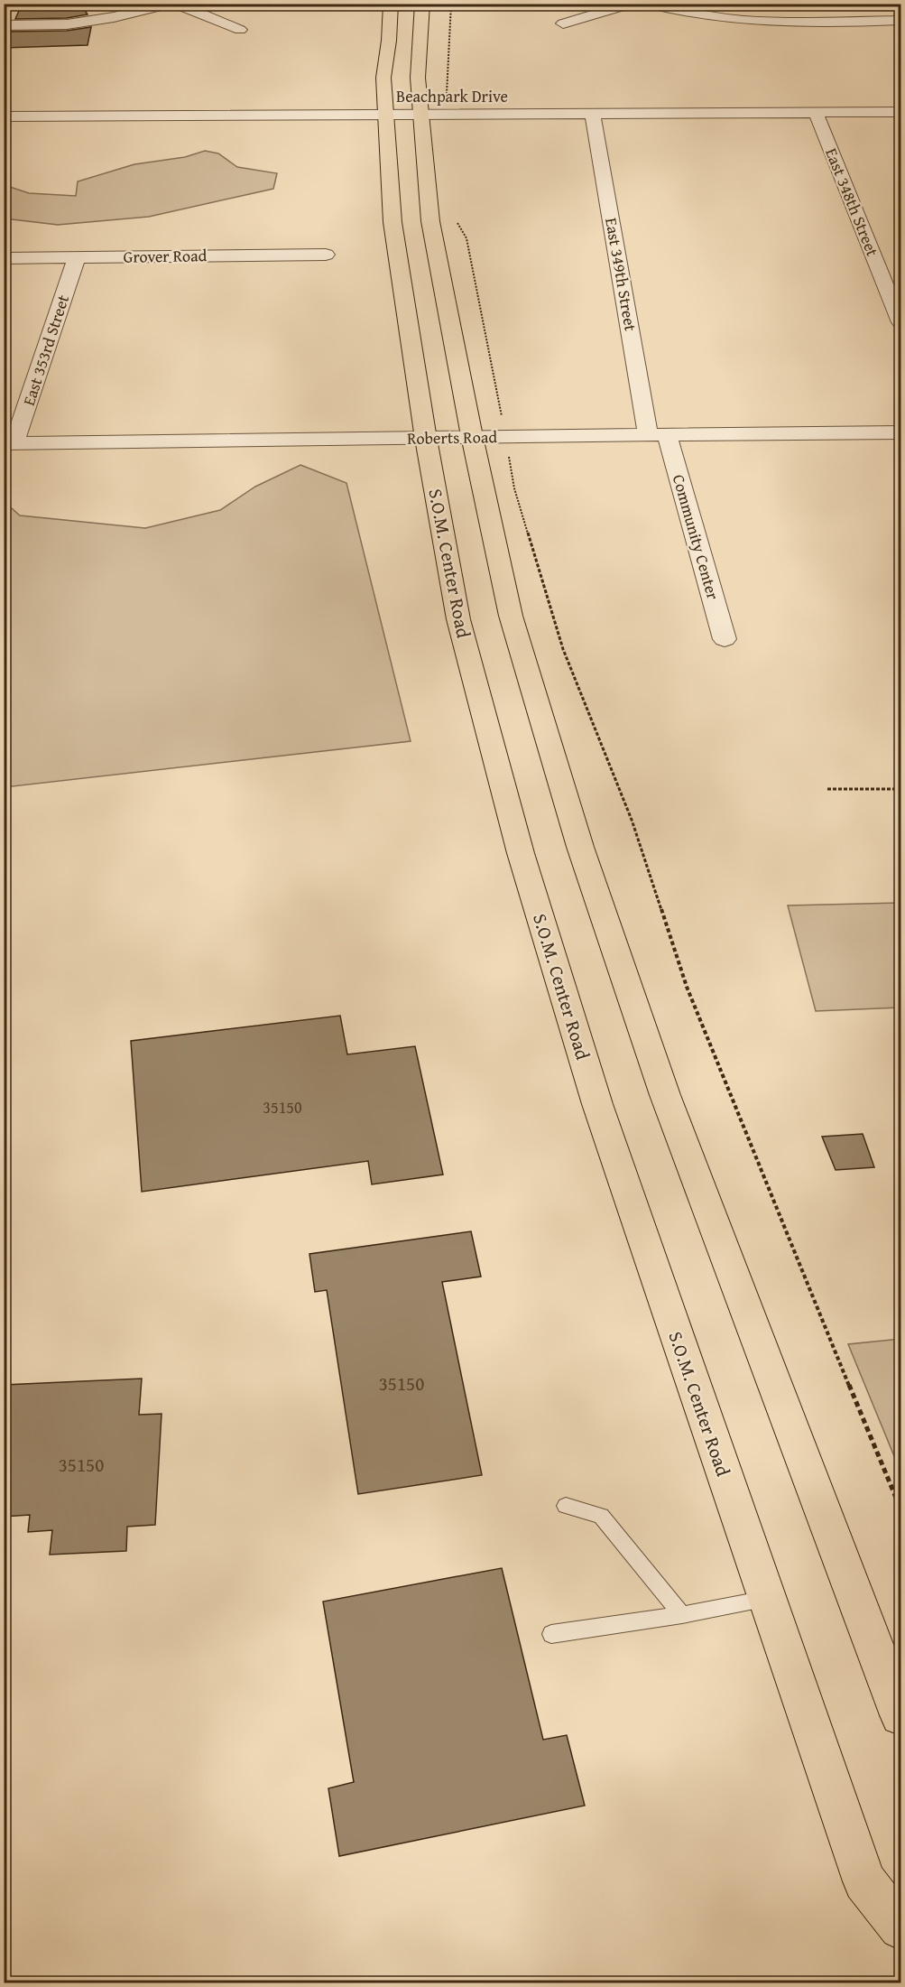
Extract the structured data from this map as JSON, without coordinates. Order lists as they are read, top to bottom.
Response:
{
  "streets": {
    "main road": ["S.O.M. Center Road"],
    "street": [
      "Beachpark Drive",
      "East 348th Street",
      "Grover Road",
      "East 349th Street",
      "East 353rd Street",
      "Roberts Road",
      "Community Center"
    ]
  },
  "crossings": [
    ["Beachpark Drive", "East 348th Street"],
    ["Beachpark Drive", "East 349th Street"],
    ["Beachpark Drive", "S.O.M. Center Road"],
    ["Grover Road", "East 353rd Street"],
    ["East 349th Street", "Roberts Road"],
    ["East 349th Street", "Community Center"],
    ["East 353rd Street", "Roberts Road"],
    ["Roberts Road", "Community Center"],
    ["Roberts Road", "S.O.M. Center Road"]
  ],
  "house_numbers": ["35150", "35150", "35150"]
}
